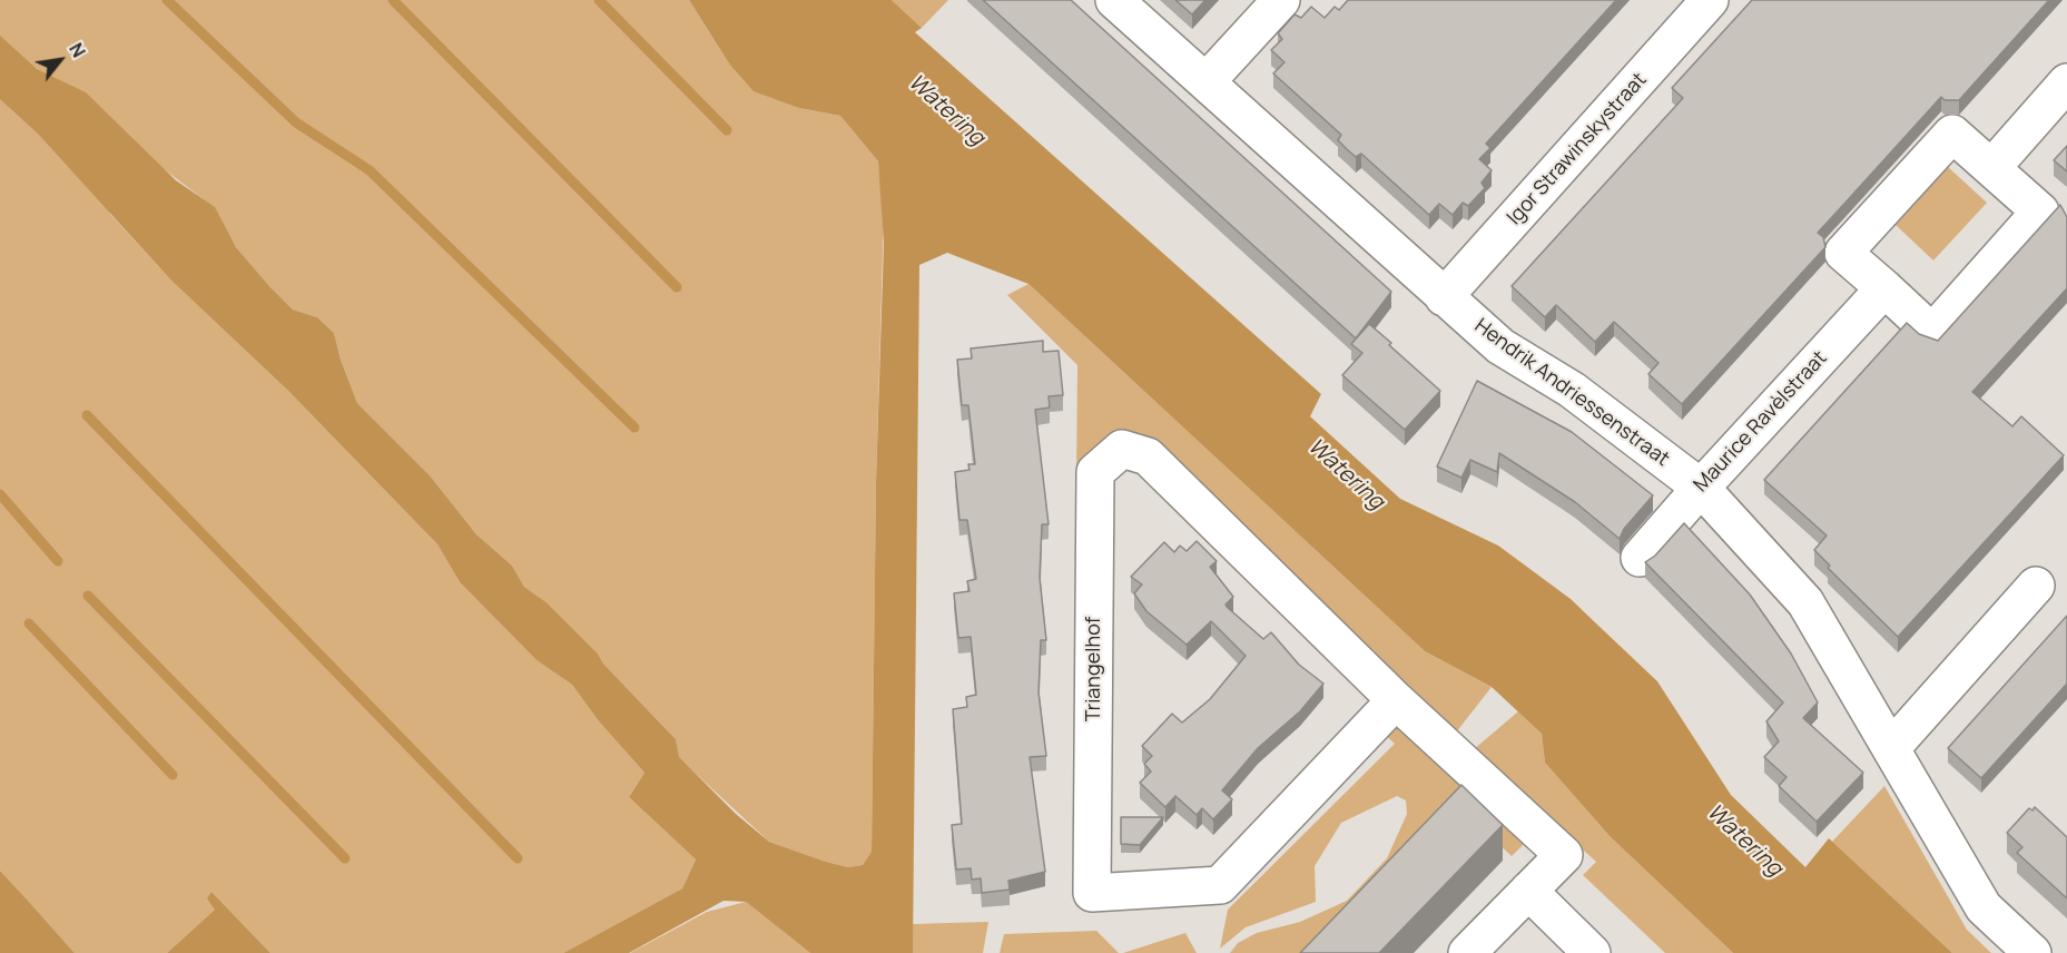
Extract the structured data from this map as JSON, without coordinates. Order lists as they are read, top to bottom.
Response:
{
  "streets": {
    "street": [
      "Igor Strawinskystraat",
      "Hendrik Andriessenstraat",
      "Maurice Ravèlstraat",
      "Triangelhof"
    ]
  },
  "crossings": [
    ["Igor Strawinskystraat", "Hendrik Andriessenstraat"],
    ["Hendrik Andriessenstraat", "Maurice Ravèlstraat"]
  ],
  "water": ["Watering"],
  "north": "top right"
}
